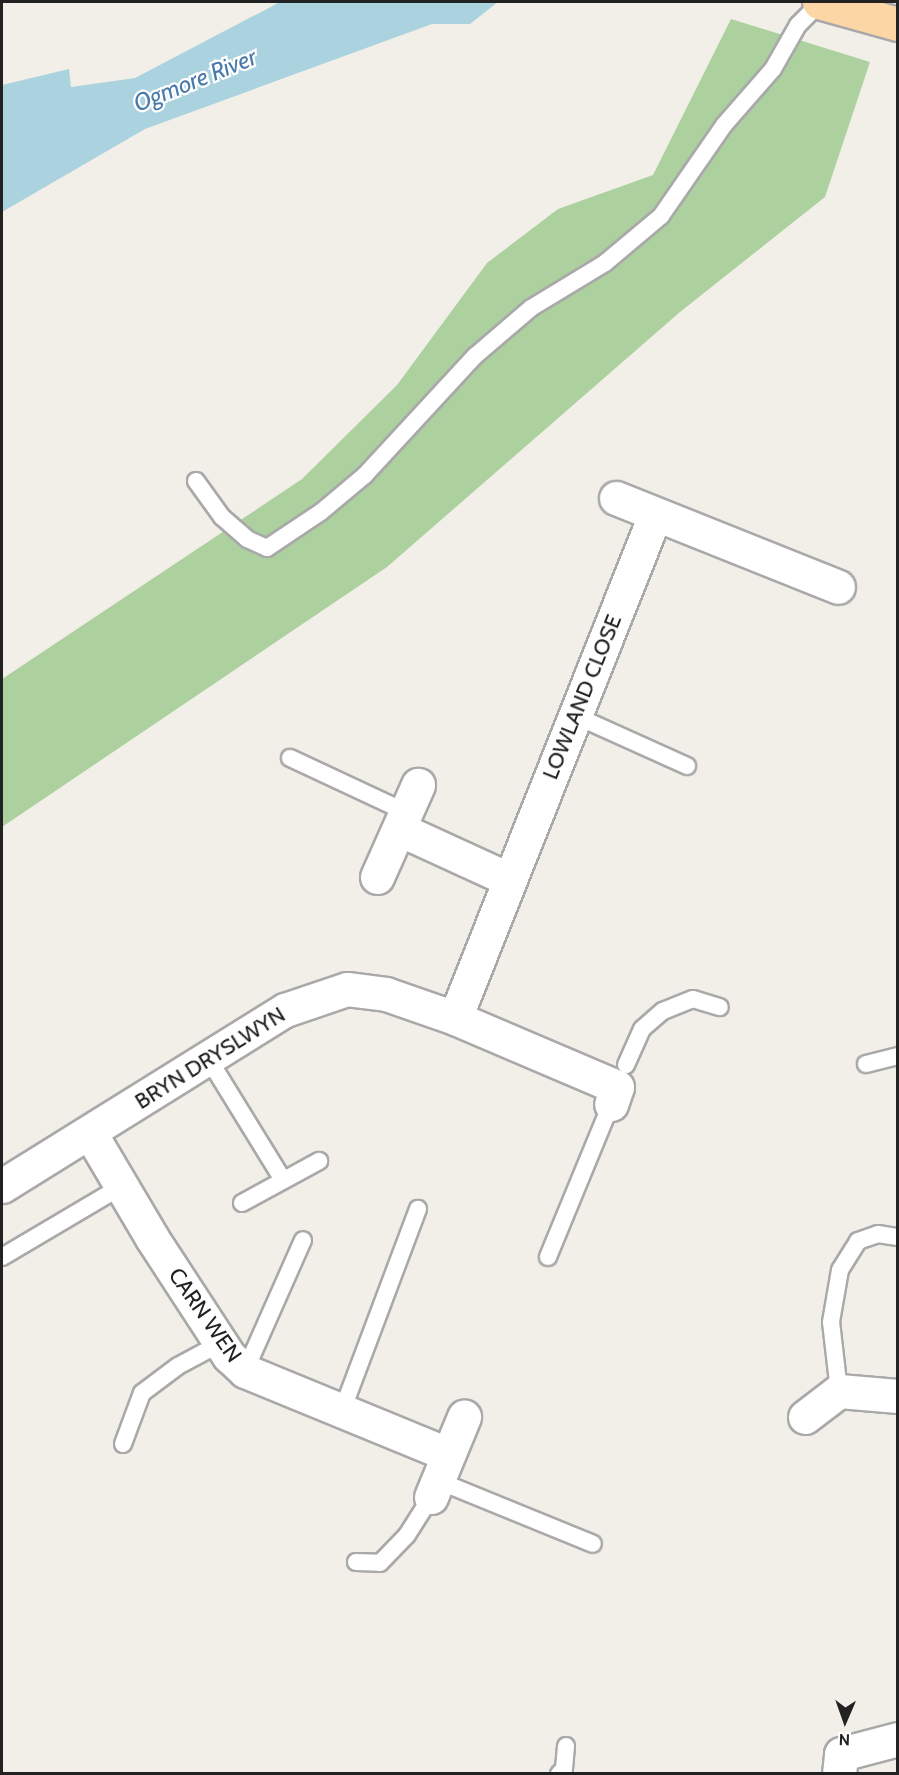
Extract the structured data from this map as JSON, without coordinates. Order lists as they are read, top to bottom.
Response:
{
  "streets": {
    "street": ["LOWLAND CLOSE", "BRYN DRYSLWYN", "CARN WEN"]
  },
  "crossings": [
    ["LOWLAND CLOSE", "BRYN DRYSLWYN"],
    ["BRYN DRYSLWYN", "CARN WEN"]
  ],
  "water": ["Ogmore River"],
  "north": "bottom"
}
